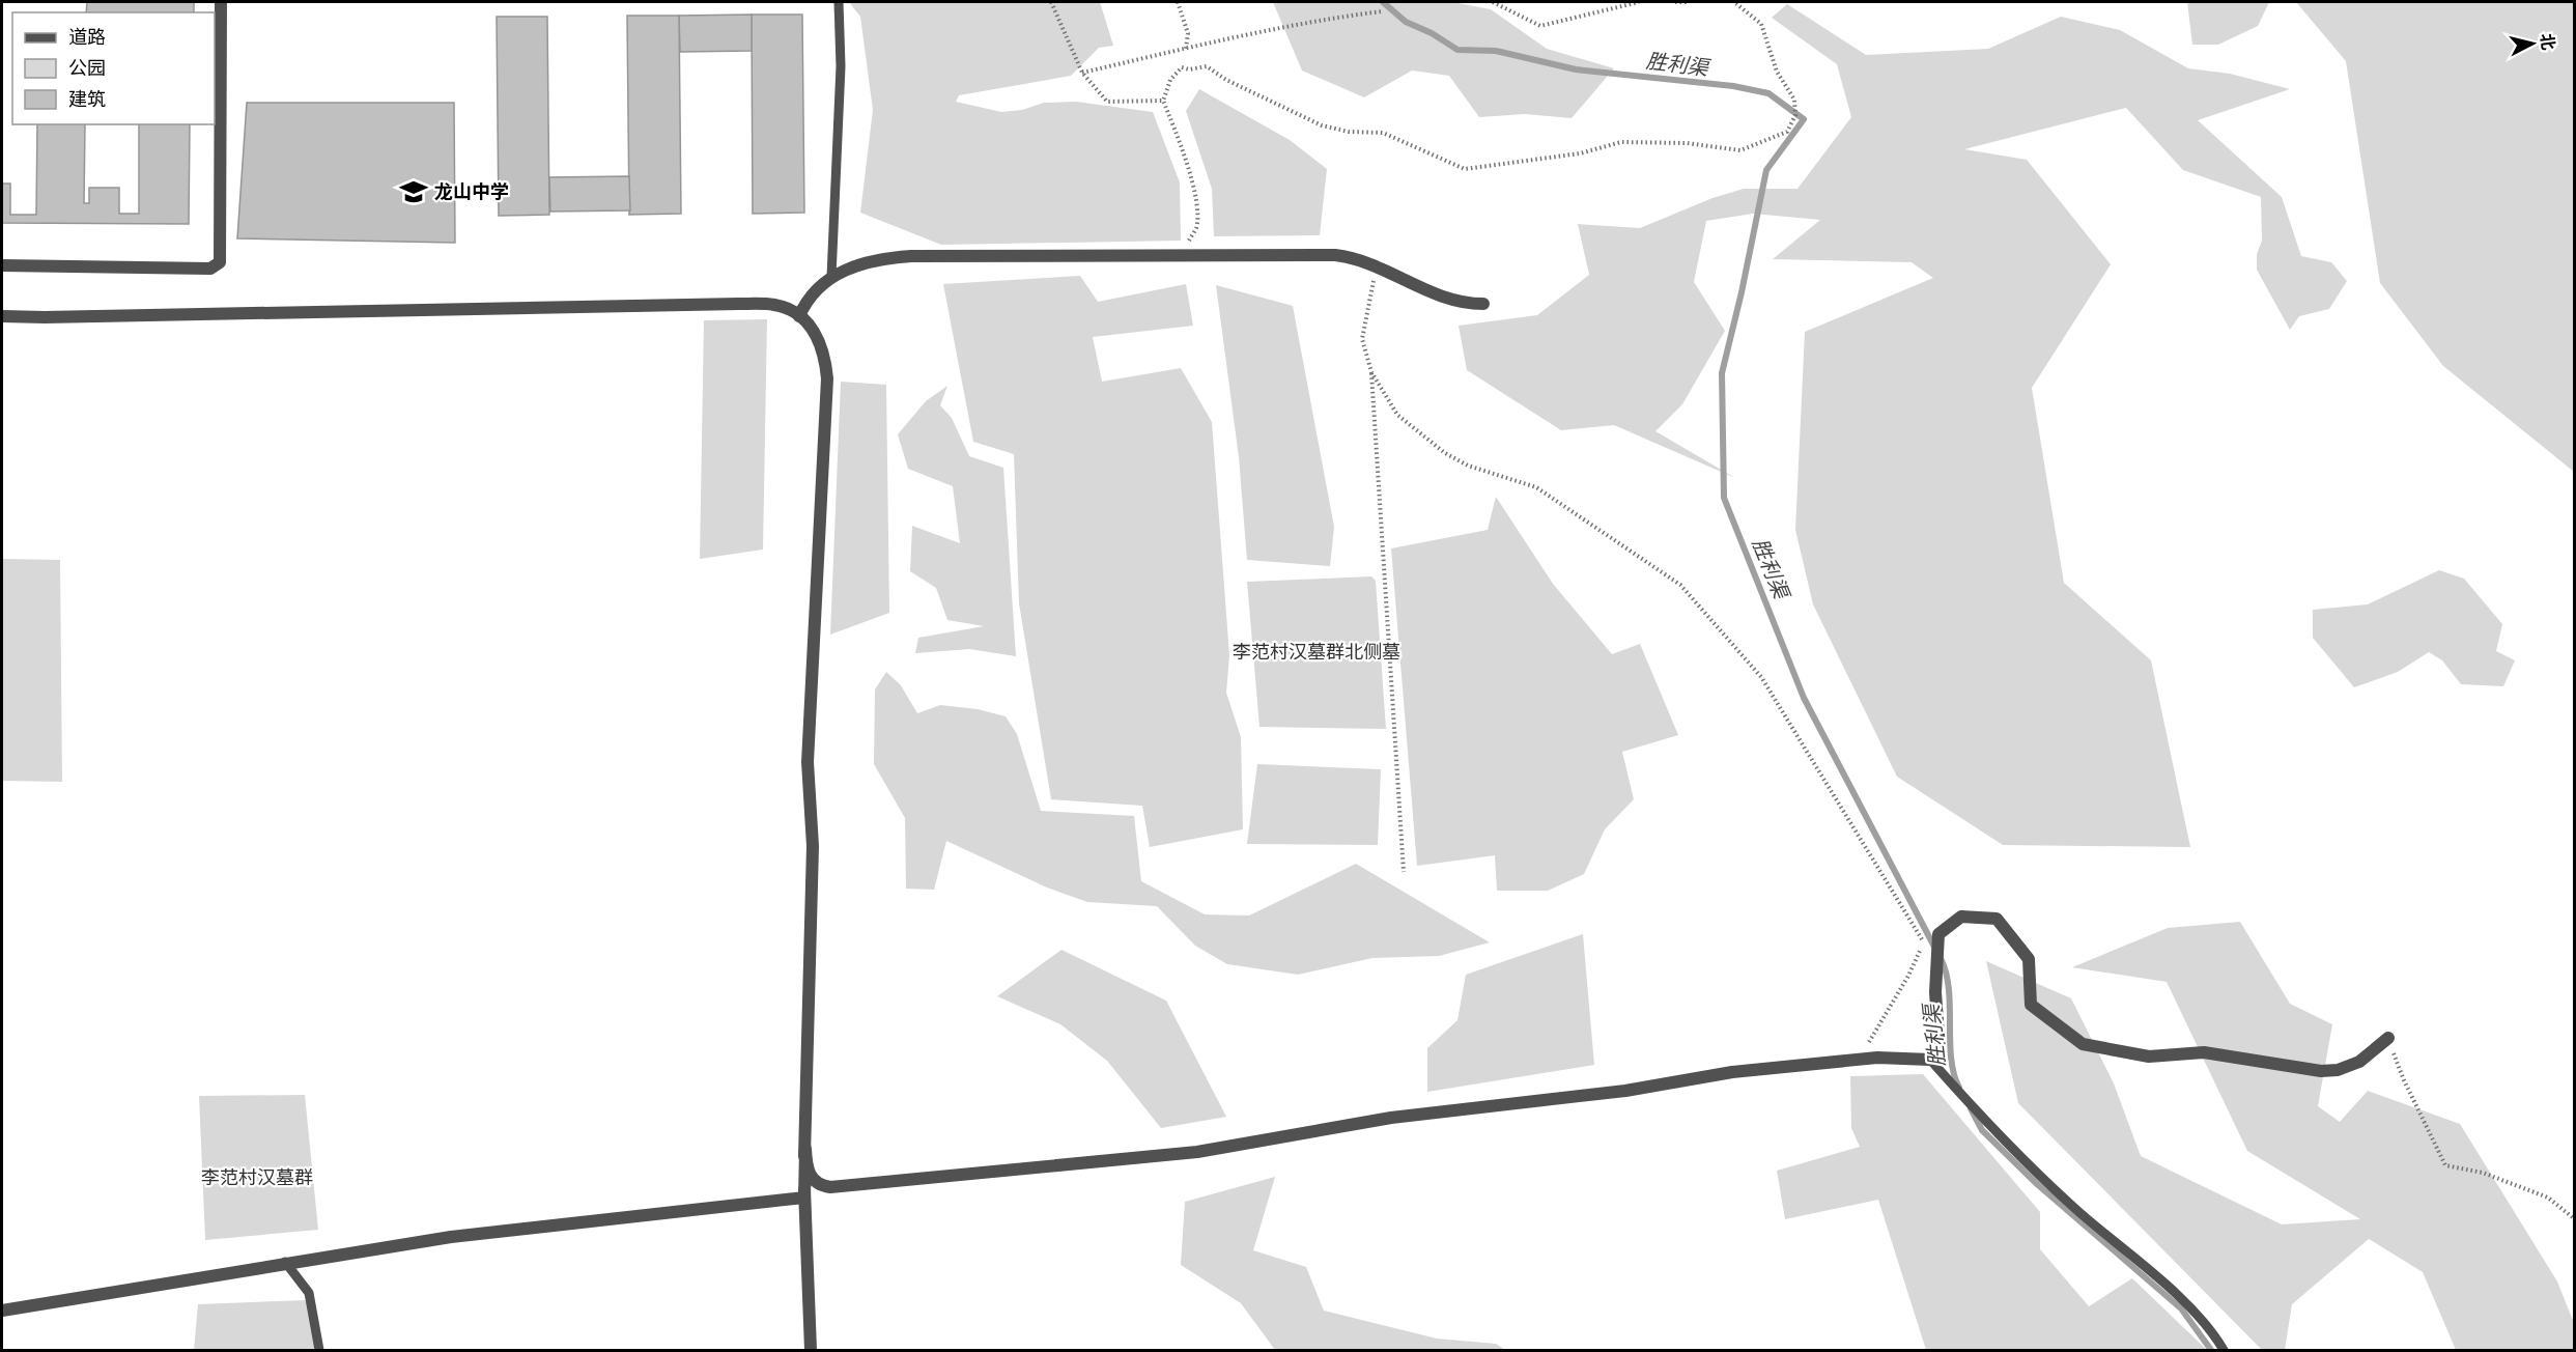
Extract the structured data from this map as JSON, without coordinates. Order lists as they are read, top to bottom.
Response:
{
  "water": ["胜利渠"],
  "parks": ["李范村汉墓群北侧墓", "李范村汉墓群"],
  "places": {
    "school or university": ["龙山中学"]
  },
  "legend": ["道路", "公园", "建筑"],
  "north": "right"
}
